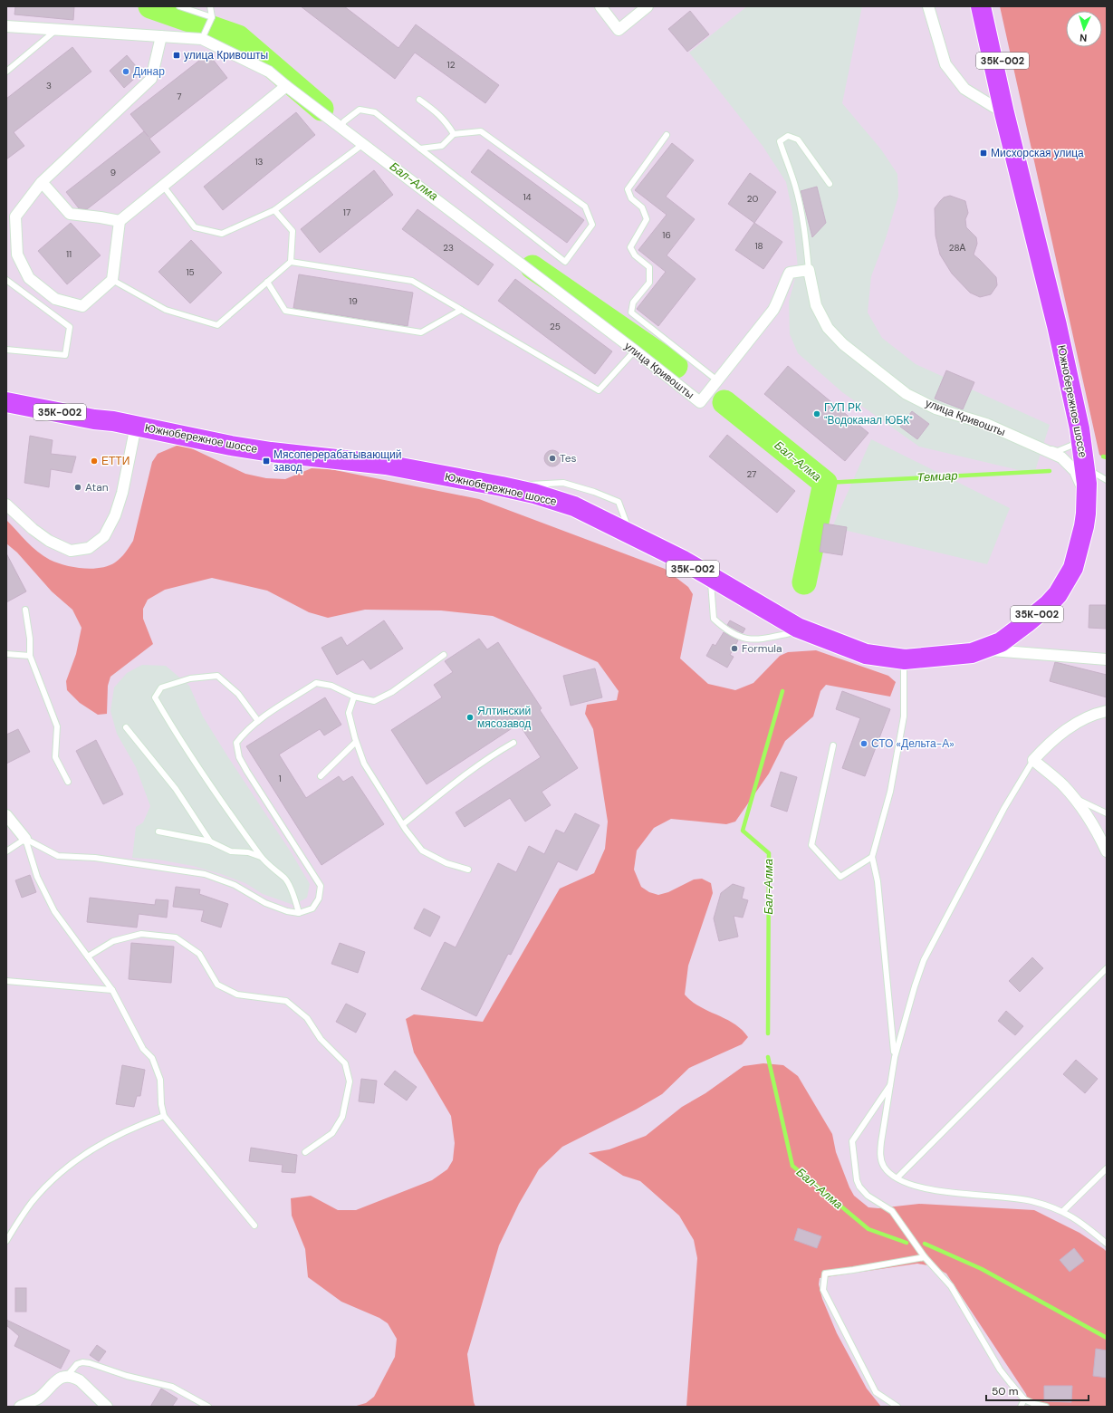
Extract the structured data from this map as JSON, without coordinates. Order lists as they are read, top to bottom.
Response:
{
  "streets": {
    "highway": ["35К-002", "Южнобережное шоссе"],
    "street": ["улица Кривошты"]
  },
  "crossings": [
    ["улица Кривошты", "Южнобережное шоссе"]
  ],
  "water": ["Бал-Алма", "Темиар"],
  "places": {
    "transit": ["улица Кривошты", "Мисхорская улица", "Мясоперерабатывающий завод"],
    "other": [
      "Динар",
      "ГУП РК \"Водоканал ЮБК\"",
      "Tes",
      "ЕТТИ",
      "Atan",
      "Formula",
      "Ялтинский мясозавод",
      "СТО «Дельта-А»"
    ]
  },
  "house_numbers": [
    "12",
    "3",
    "7",
    "13",
    "9",
    "14",
    "20",
    "17",
    "16",
    "18",
    "23",
    "28А",
    "11",
    "15",
    "19",
    "25",
    "27",
    "1"
  ],
  "scale_bar": "50 m",
  "north": "bottom"
}
